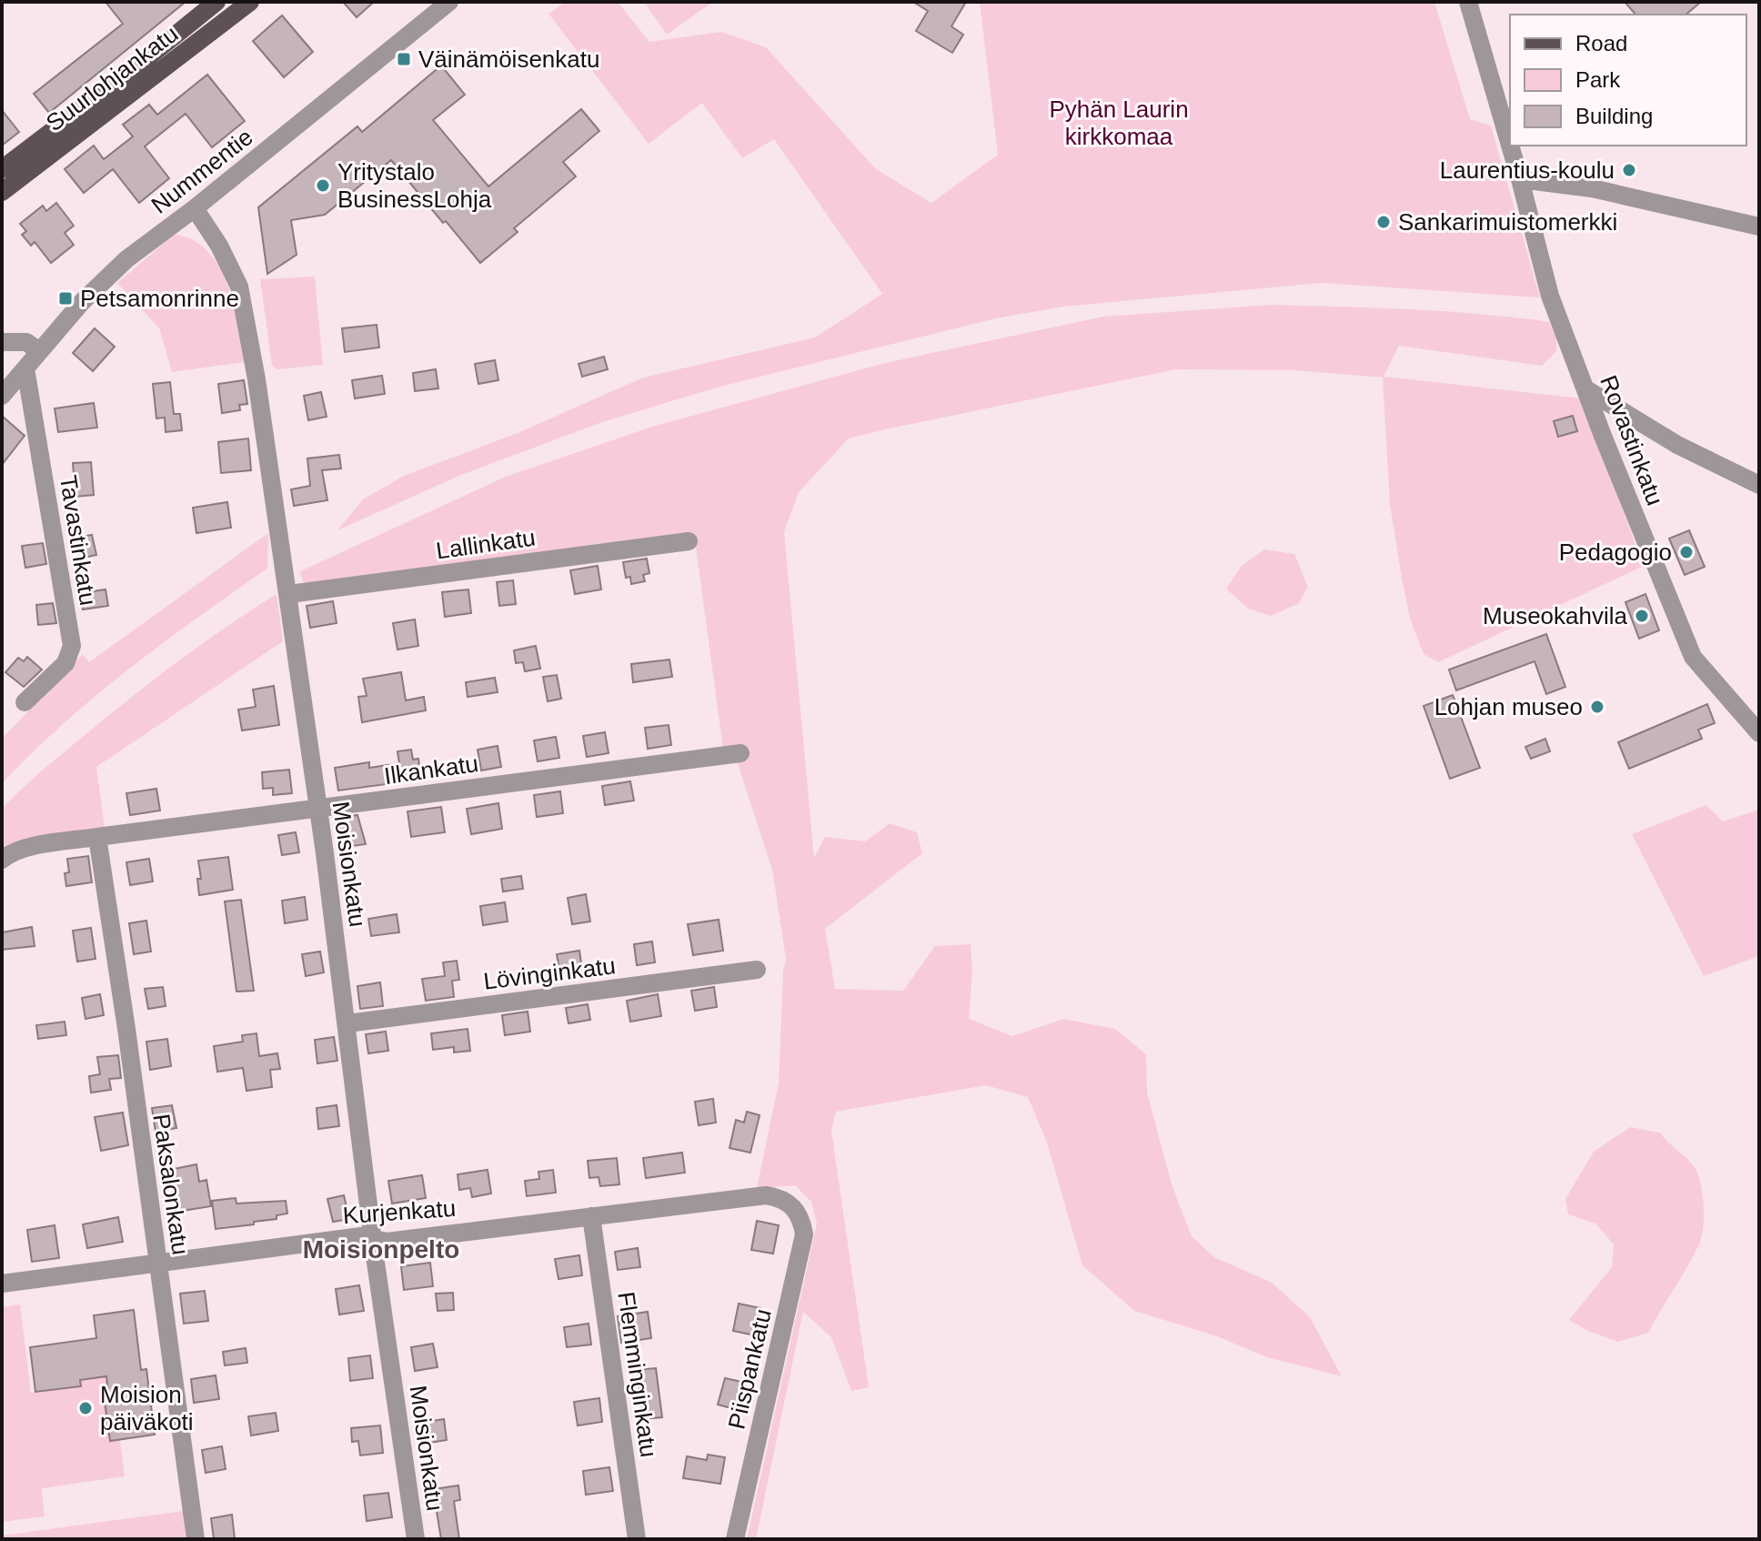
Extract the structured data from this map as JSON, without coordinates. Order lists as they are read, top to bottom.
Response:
{
  "streets": {
    "main road": ["Suurlohjankatu"],
    "street": [
      "Nummentie",
      "Rovastinkatu",
      "Tavastinkatu",
      "Lallinkatu",
      "Ilkankatu",
      "Moisionkatu",
      "Lövinginkatu",
      "Paksalonkatu",
      "Kurjenkatu",
      "Piispankatu",
      "Flemminginkatu"
    ]
  },
  "crossings": [
    ["Nummentie", "Tavastinkatu"],
    ["Nummentie", "Moisionkatu"],
    ["Lallinkatu", "Moisionkatu"],
    ["Ilkankatu", "Moisionkatu"],
    ["Ilkankatu", "Paksalonkatu"],
    ["Moisionkatu", "Lövinginkatu"],
    ["Moisionkatu", "Kurjenkatu"],
    ["Paksalonkatu", "Kurjenkatu"],
    ["Kurjenkatu", "Piispankatu"],
    ["Kurjenkatu", "Flemminginkatu"]
  ],
  "districts": ["Moisionpelto"],
  "parks": ["Pyhän Laurin kirkkomaa"],
  "places": {
    "transit": ["Väinämöisenkatu", "Petsamonrinne"],
    "other": [
      "Laurentius-koulu",
      "Yritystalo BusinessLohja",
      "Sankarimuistomerkki",
      "Pedagogio",
      "Museokahvila",
      "Lohjan museo",
      "Moision päiväkoti"
    ]
  },
  "legend": ["Road", "Park", "Building"]
}
